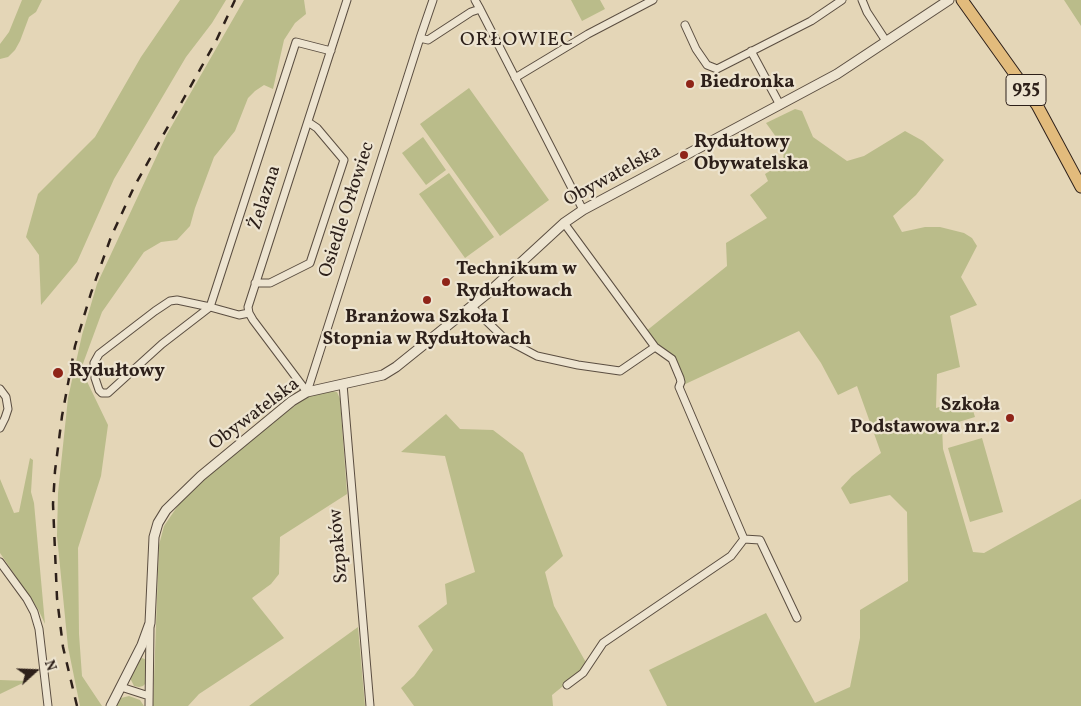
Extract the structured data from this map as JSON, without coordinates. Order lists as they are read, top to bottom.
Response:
{
  "streets": {
    "main road": ["935"],
    "street": [
      "Obywatelska",
      "Żelazna",
      "Osiedle Orłowiec",
      "Szpaków"
    ]
  },
  "crossings": [
    ["Obywatelska", "Osiedle Orłowiec"],
    ["Obywatelska", "Szpaków"],
    ["Żelazna", "Osiedle Orłowiec"]
  ],
  "districts": ["ORŁOWIEC"],
  "places": [
    "Biedronka",
    "Rydułtowy Obywatelska",
    "Technikum w Rydułtowach",
    "Branżowa Szkoła I Stopnia w Rydułtowach",
    "Rydułtowy",
    "Szkoła Podstawowa nr.2"
  ],
  "north": "right"
}
